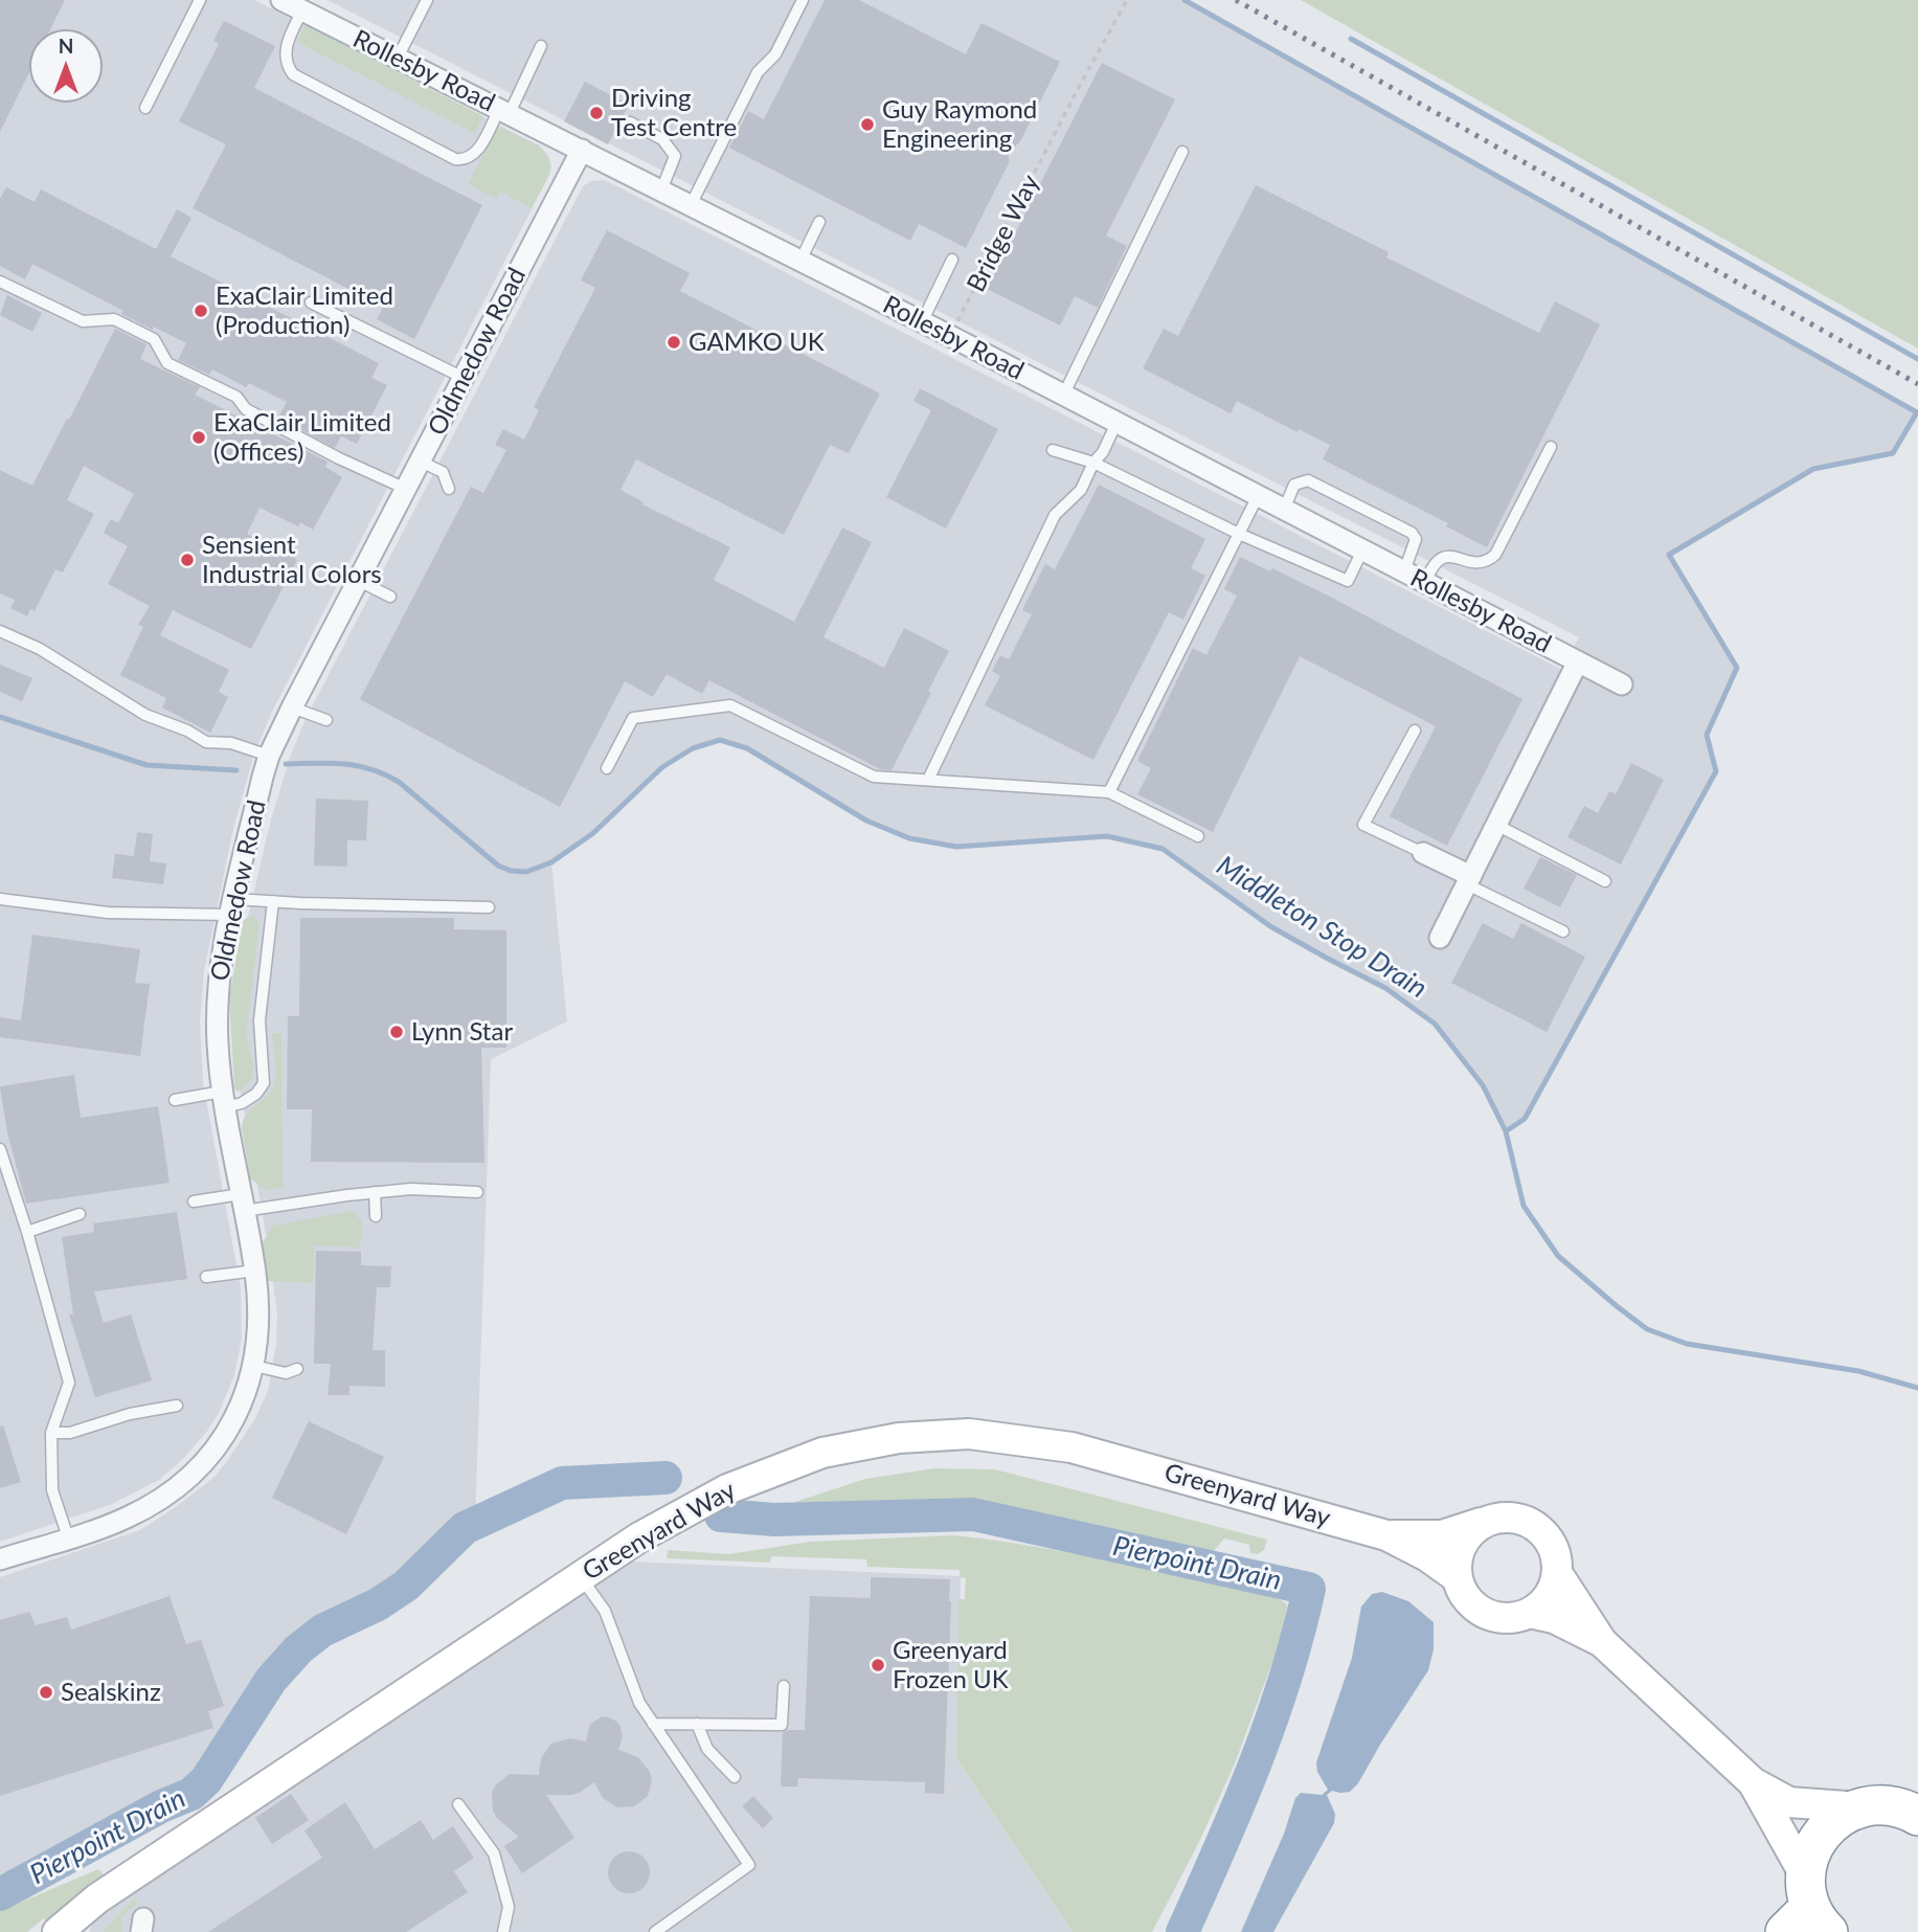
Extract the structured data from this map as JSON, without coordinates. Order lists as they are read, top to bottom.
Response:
{
  "streets": {
    "street": ["Rollesby Road", "Oldmedow Road", "Greenyard Way"],
    "path": ["Bridge Way"]
  },
  "crossings": [
    ["Rollesby Road", "Bridge Way"],
    ["Rollesby Road", "Oldmedow Road"]
  ],
  "water": ["Middleton Stop Drain", "Pierpoint Drain"],
  "places": [
    "Driving Test Centre",
    "Guy Raymond Engineering",
    "ExaClair Limited (Production)",
    "GAMKO UK",
    "ExaClair Limited (Offices)",
    "Sensient Industrial Colors",
    "Lynn Star",
    "Greenyard Frozen UK",
    "Sealskinz"
  ],
  "north": "top"
}
